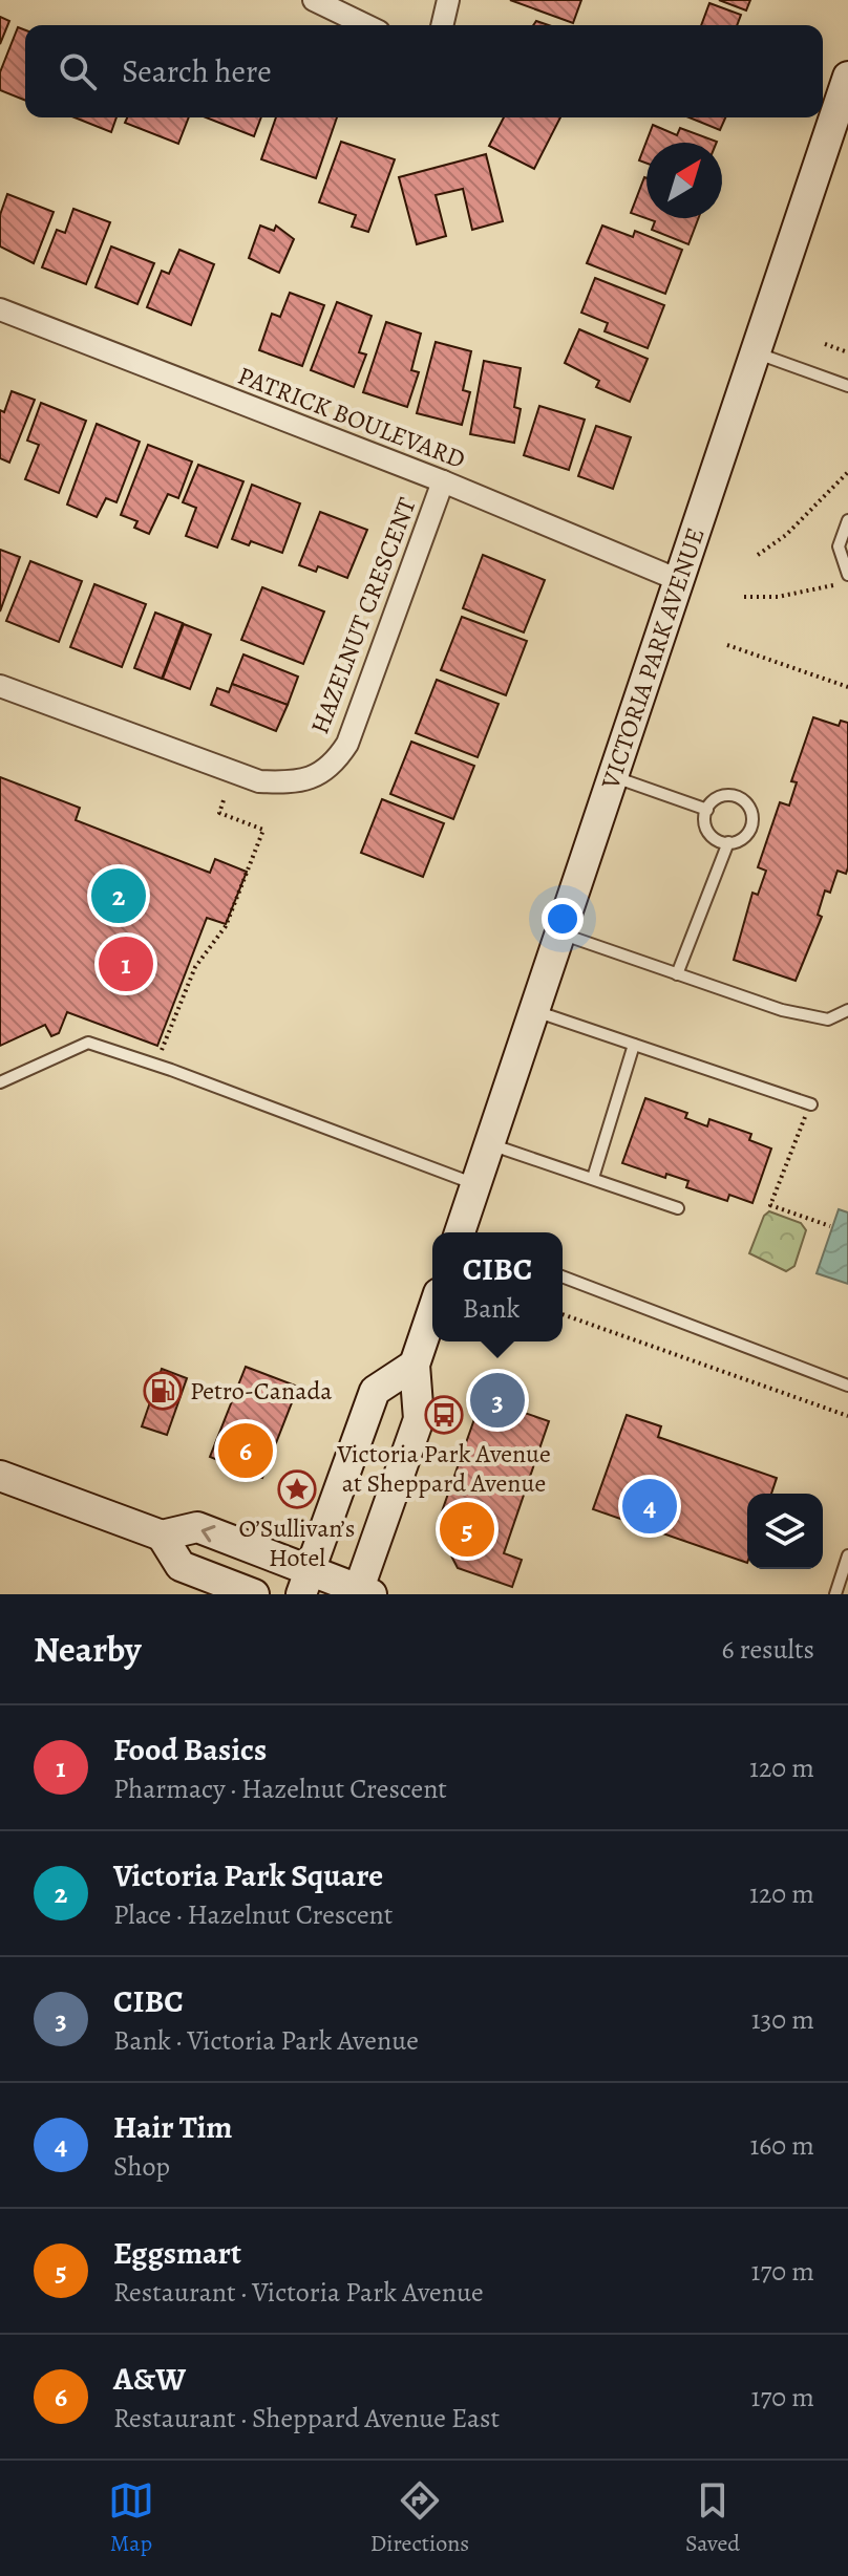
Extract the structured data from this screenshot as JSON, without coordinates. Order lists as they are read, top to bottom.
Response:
{
  "streets": {
    "main road": ["VICTORIA PARK AVENUE"],
    "street": ["PATRICK BOULEVARD", "HAZELNUT CRESCENT"]
  },
  "crossings": [
    ["PATRICK BOULEVARD", "HAZELNUT CRESCENT"],
    ["PATRICK BOULEVARD", "VICTORIA PARK AVENUE"]
  ],
  "places": {
    "fuel station": ["Petro-Canada"],
    "bus stop": ["Victoria Park Avenue at Sheppard Avenue"],
    "place": ["O’Sullivan’s Hotel"]
  },
  "north": "top right",
  "page": {
    "search": "Search here",
    "pins": [
      "2",
      "1",
      "3",
      "6",
      "4",
      "5"
    ],
    "popup": ["CIBC", "Bank"],
    "heading": ["Nearby", "6 results"],
    "list": [
      {
        "mark": "1",
        "name": "Food Basics",
        "note": "Pharmacy · Hazelnut Crescent",
        "value": "120 m"
      },
      {
        "mark": "2",
        "name": "Victoria Park Square",
        "note": "Place · Hazelnut Crescent",
        "value": "120 m"
      },
      {
        "mark": "3",
        "name": "CIBC",
        "note": "Bank · Victoria Park Avenue",
        "value": "130 m"
      },
      {
        "mark": "4",
        "name": "Hair Tim",
        "note": "Shop",
        "value": "160 m"
      },
      {
        "mark": "5",
        "name": "Eggsmart",
        "note": "Restaurant · Victoria Park Avenue",
        "value": "170 m"
      },
      {
        "mark": "6",
        "name": "A&W",
        "note": "Restaurant · Sheppard Avenue East",
        "value": "170 m"
      }
    ],
    "nav": ["Map", "Directions", "Saved"]
  }
}
